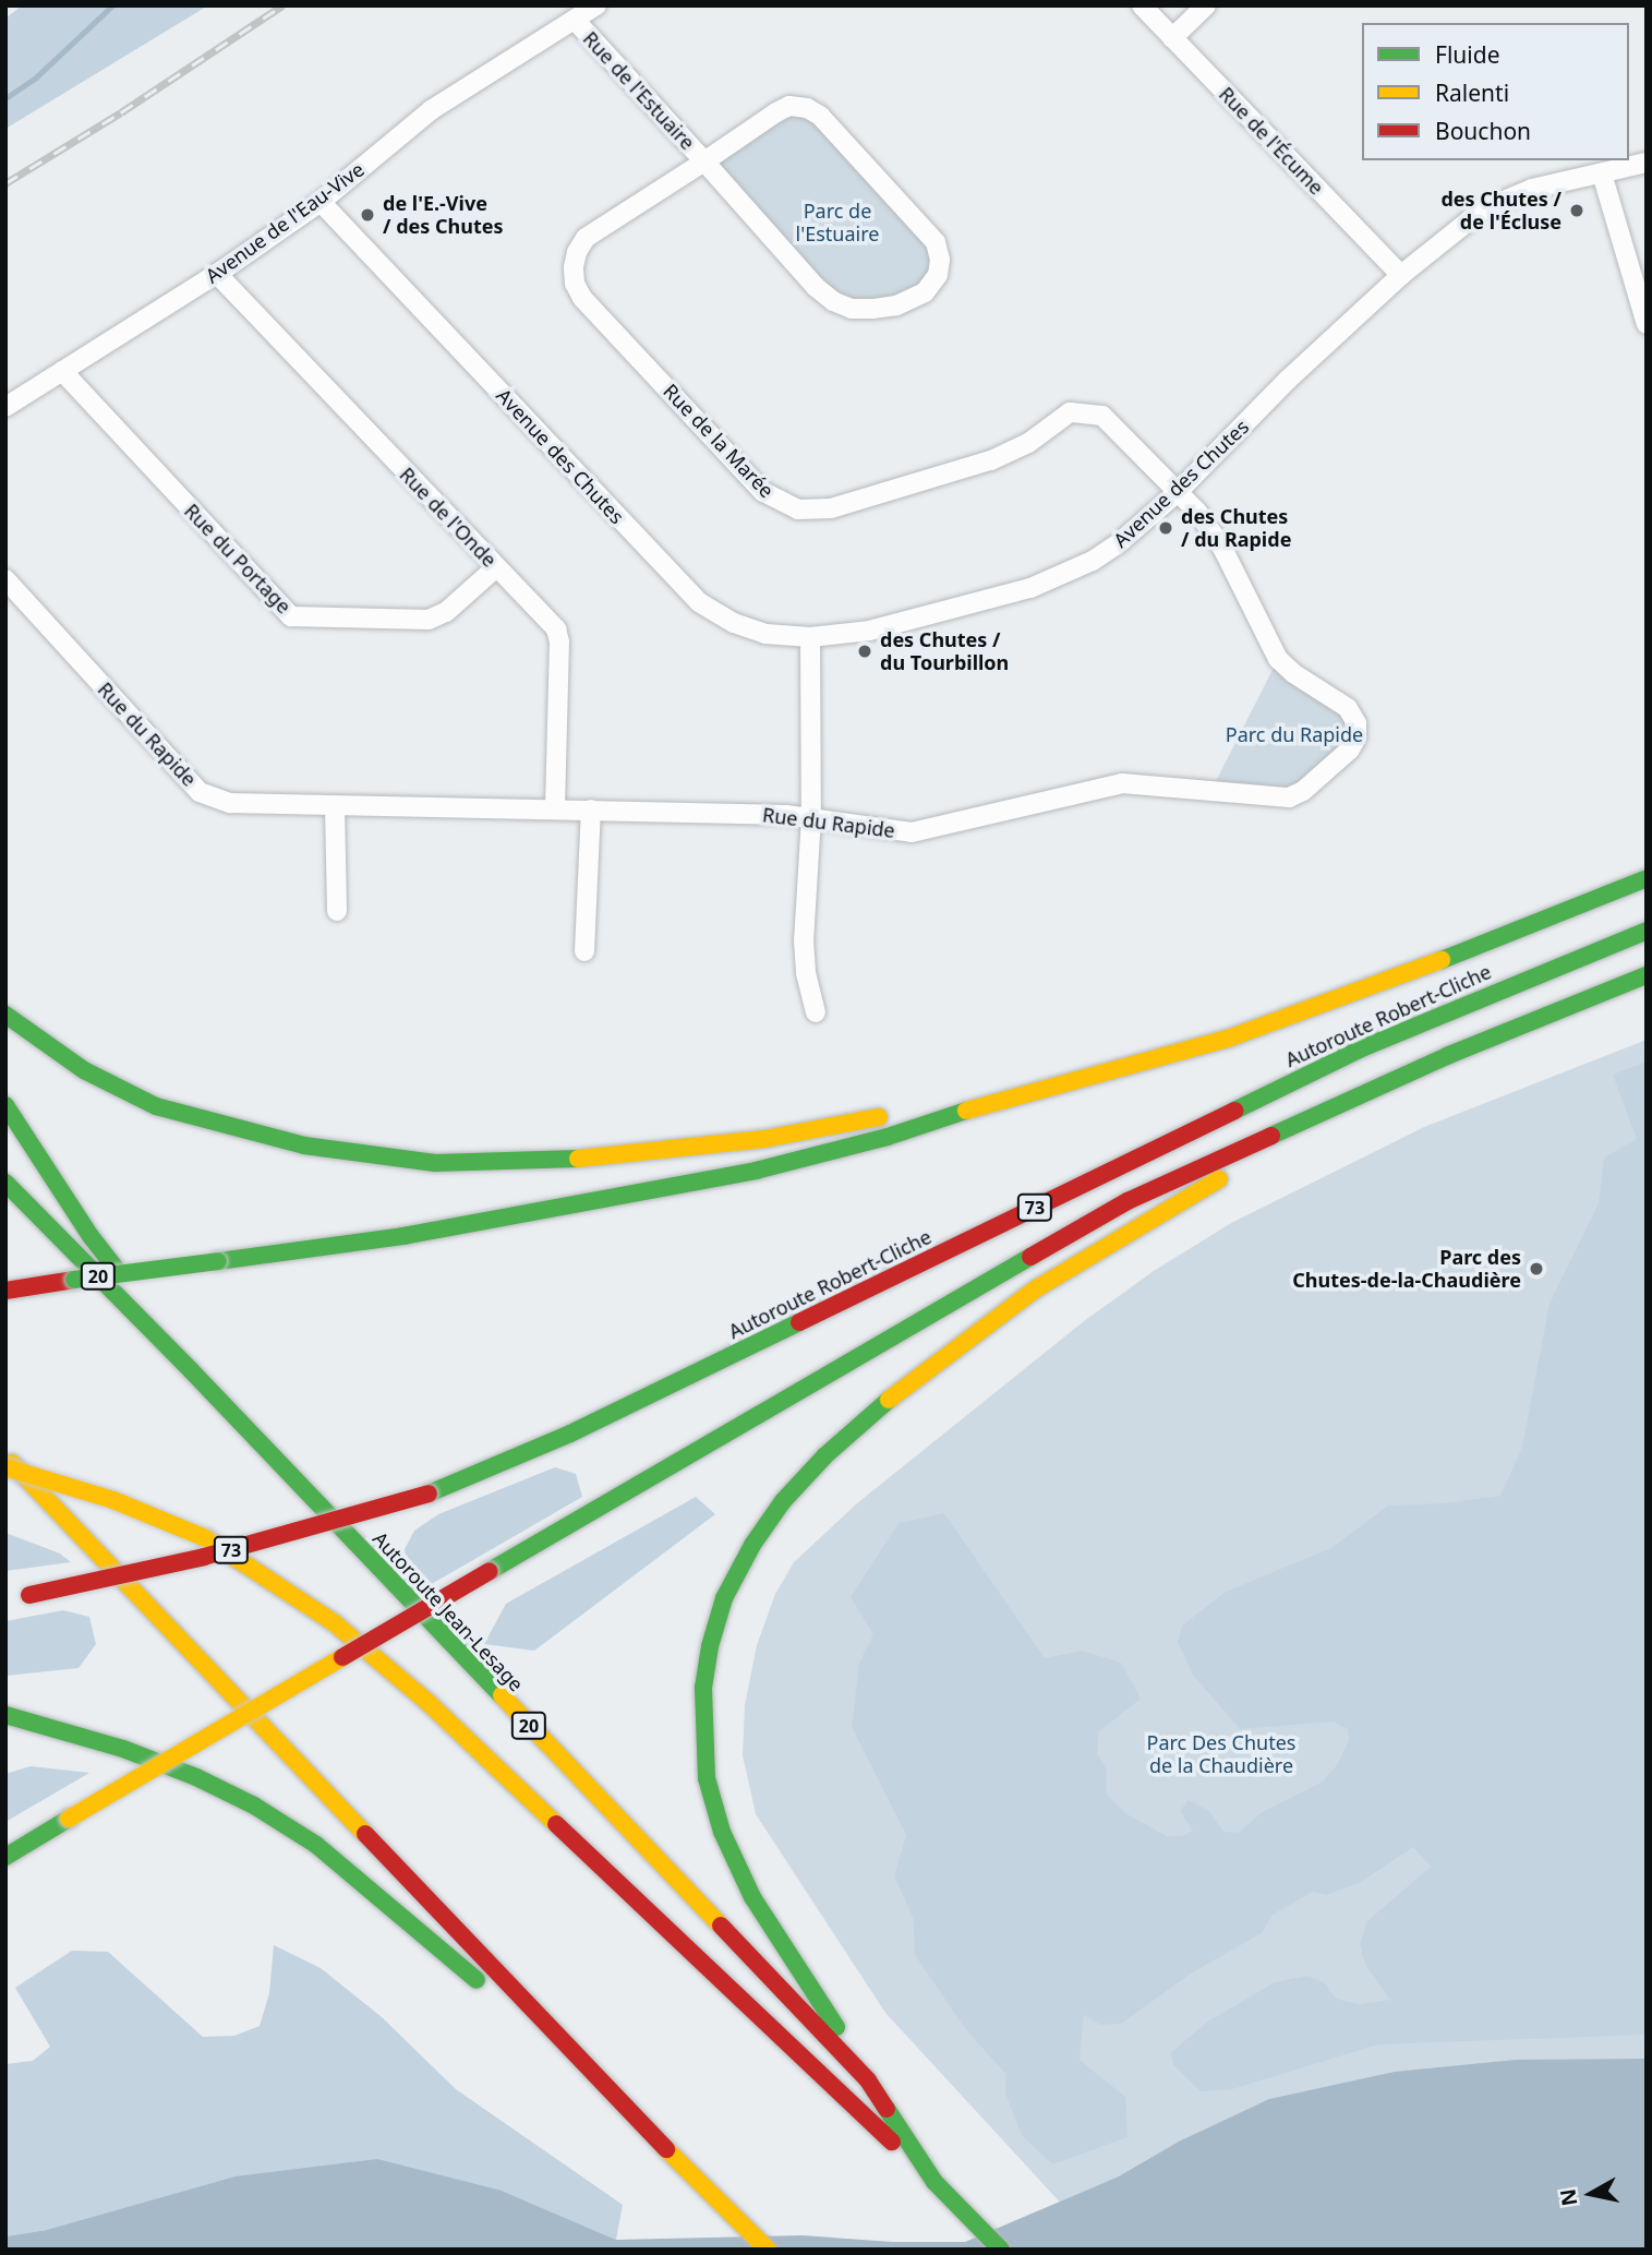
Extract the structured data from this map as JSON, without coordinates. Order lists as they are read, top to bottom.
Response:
{
  "streets": {
    "highway": [
      "Autoroute Robert-Cliche",
      "73",
      "20",
      "Autoroute Jean-Lesage"
    ],
    "street": [
      "Rue de l'Estuaire",
      "Rue de l'Écume",
      "Avenue de l'Eau-Vive",
      "Rue de la Marée",
      "Avenue des Chutes",
      "Rue de l'Onde",
      "Rue du Portage",
      "Rue du Rapide"
    ]
  },
  "crossings": [
    ["Rue de l'Estuaire", "Avenue de l'Eau-Vive"],
    ["Rue de l'Estuaire", "Rue de la Marée"],
    ["Rue de l'Écume", "Avenue des Chutes"],
    ["Avenue de l'Eau-Vive", "Avenue des Chutes"],
    ["Avenue de l'Eau-Vive", "Rue de l'Onde"],
    ["Avenue de l'Eau-Vive", "Rue du Portage"],
    ["Rue de la Marée", "Avenue des Chutes"],
    ["Rue de la Marée", "Rue du Rapide"],
    ["Avenue des Chutes", "Rue du Rapide"],
    ["Rue de l'Onde", "Rue du Portage"],
    ["Rue de l'Onde", "Rue du Rapide"]
  ],
  "parks": ["Parc de l'Estuaire", "Parc du Rapide", "Parc Des Chutes de la Chaudière"],
  "places": [
    "des Chutes / de l'Écluse",
    "de l'E.-Vive / des Chutes",
    "des Chutes / du Rapide",
    "des Chutes / du Tourbillon",
    "Parc des Chutes-de-la-Chaudière"
  ],
  "legend": ["Fluide", "Ralenti", "Bouchon"],
  "north": "left"
}
